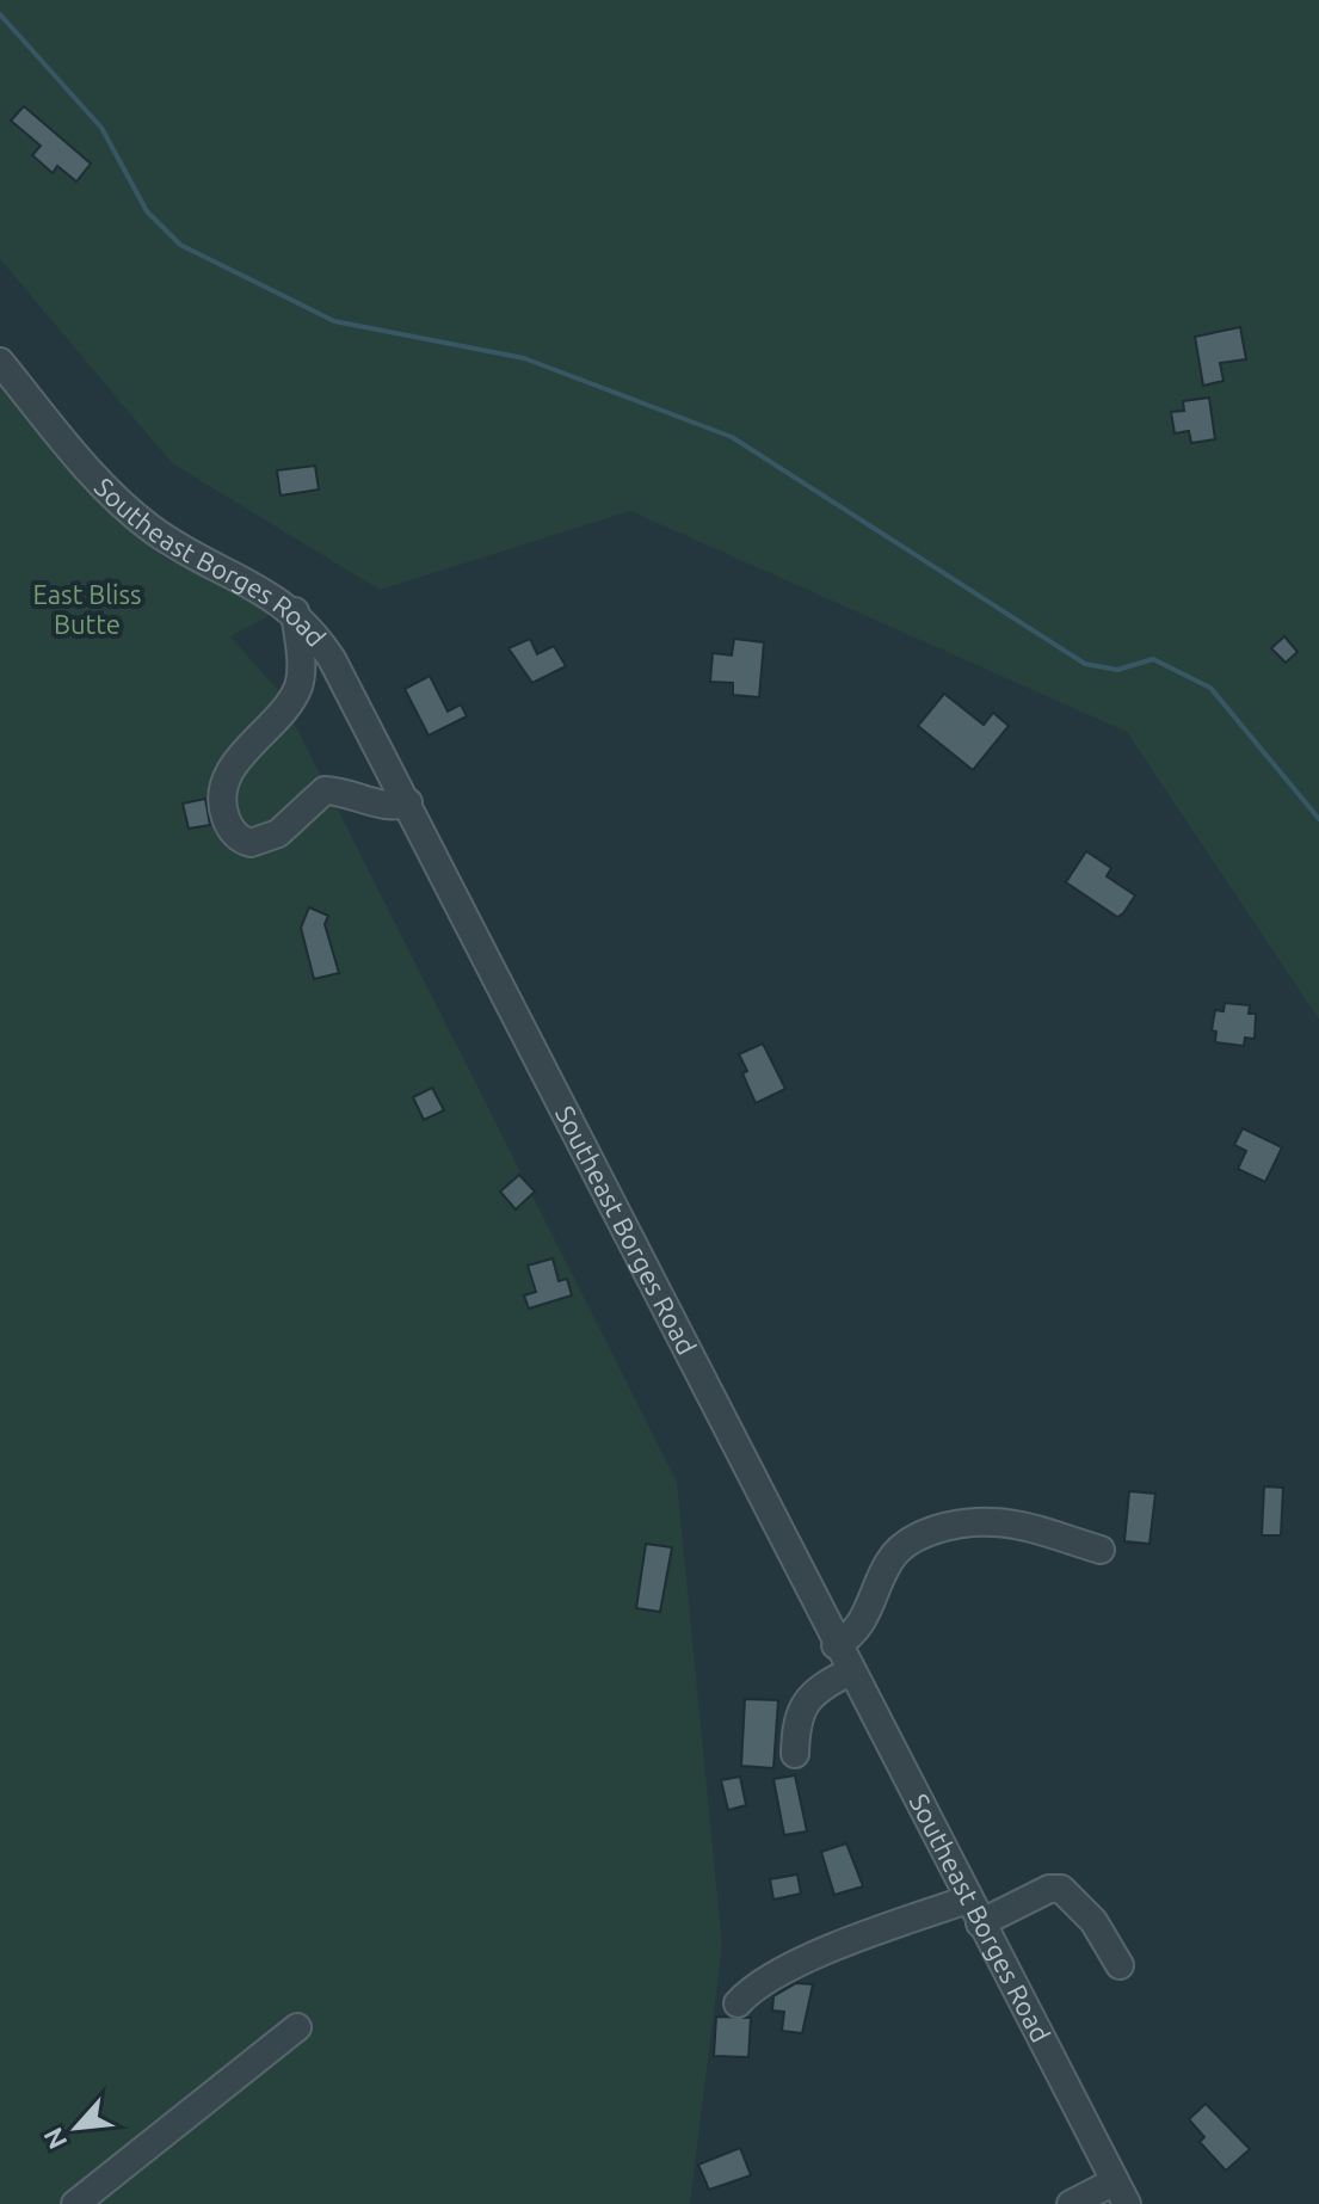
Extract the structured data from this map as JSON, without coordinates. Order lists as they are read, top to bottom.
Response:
{
  "streets": {
    "street": ["Southeast Borges Road"]
  },
  "parks": ["East Bliss Butte"],
  "north": "bottom left"
}
